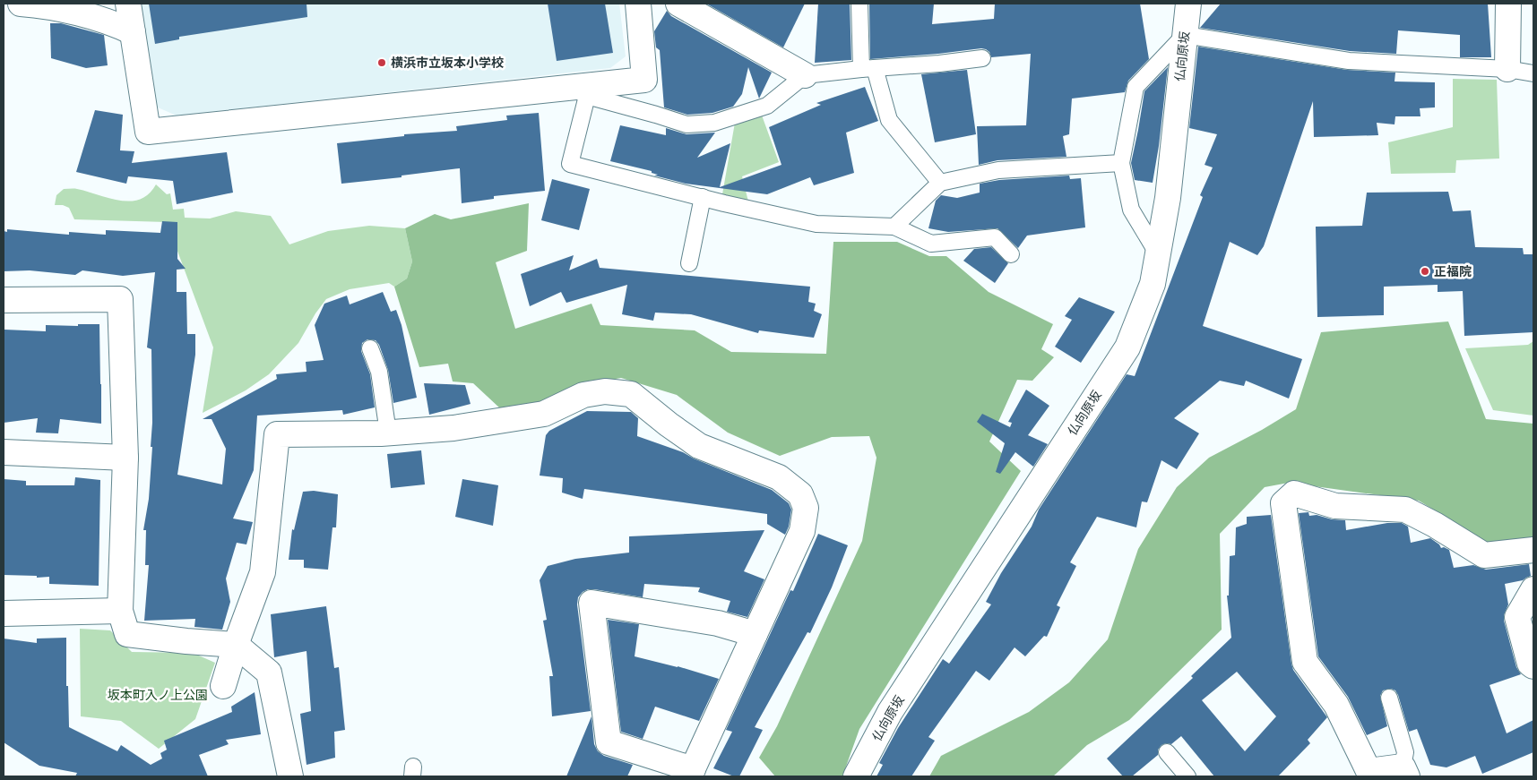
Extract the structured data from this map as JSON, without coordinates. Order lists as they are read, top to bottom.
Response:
{
  "streets": {
    "street": ["仏向原坂"]
  },
  "parks": ["坂本町入ノ上公園"],
  "places": ["横浜市立坂本小学校", "正福院"]
}
